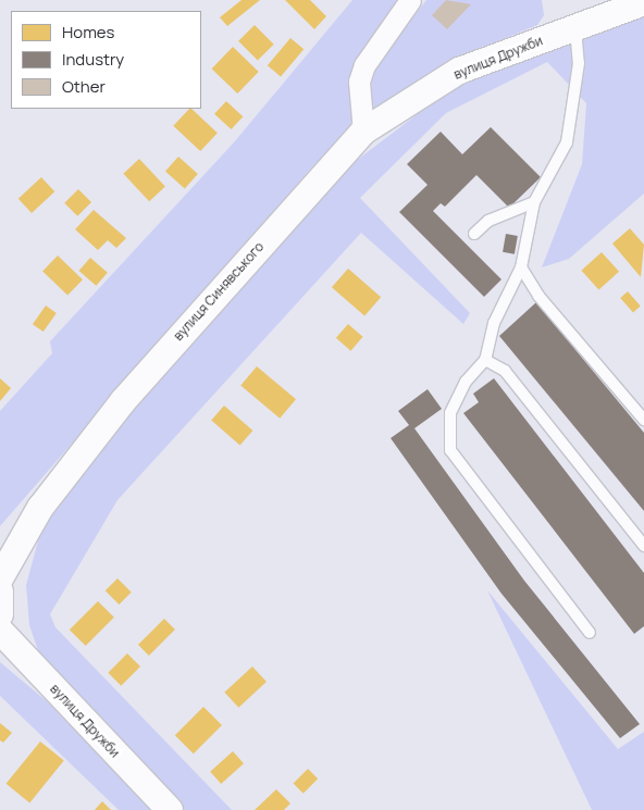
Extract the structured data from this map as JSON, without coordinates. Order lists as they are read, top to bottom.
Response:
{
  "streets": {
    "street": ["вулиця Дружби", "вулиця Синявського"]
  },
  "crossings": [
    ["вулиця Дружби", "вулиця Синявського"]
  ],
  "legend": ["Homes", "Industry", "Other"]
}
